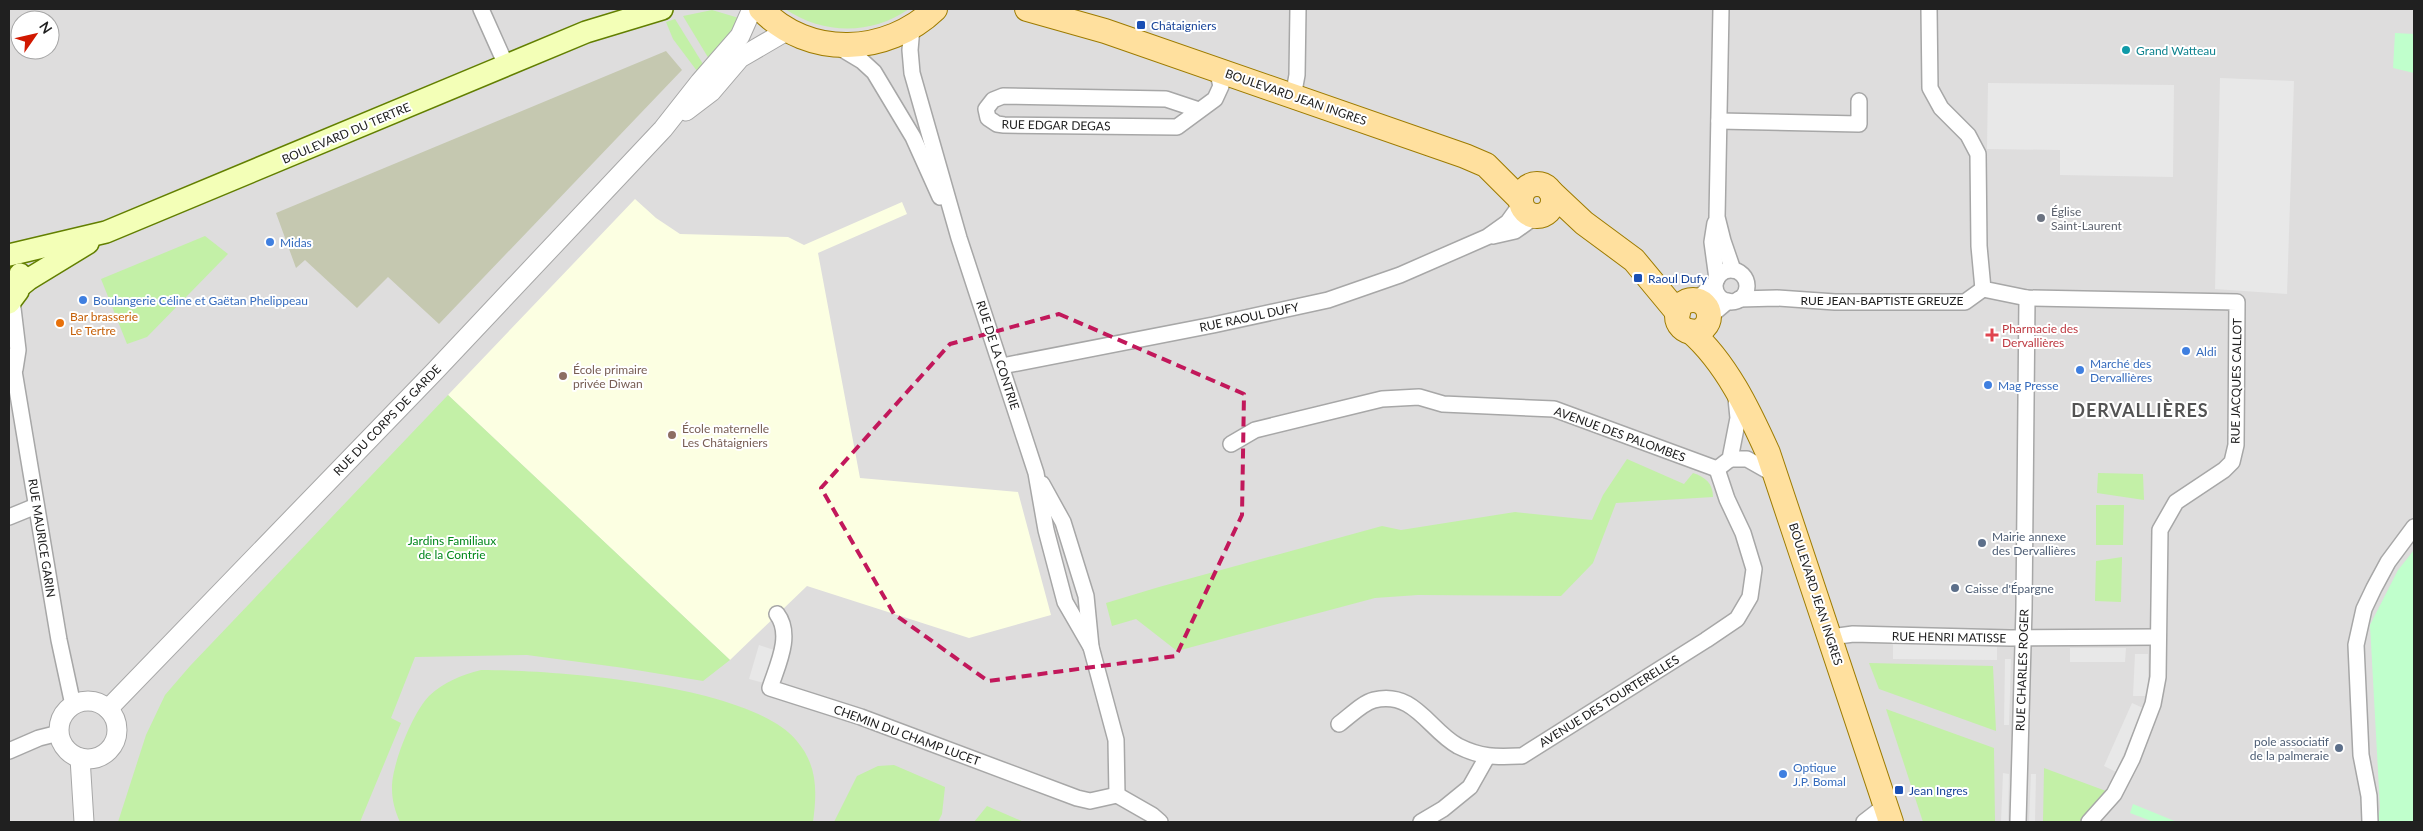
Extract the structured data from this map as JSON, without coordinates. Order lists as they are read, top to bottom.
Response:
{
  "streets": {
    "main road": ["BOULEVARD JEAN INGRES", "BOULEVARD DU TERTRE"],
    "street": [
      "RUE EDGAR DEGAS",
      "RUE JEAN-BAPTISTE GREUZE",
      "RUE RAOUL DUFY",
      "RUE DE LA CONTRIE",
      "RUE JACQUES CALLOT",
      "RUE DU CORPS DE GARDE",
      "AVENUE DES PALOMBES",
      "RUE MAURICE GARIN",
      "RUE HENRI MATISSE",
      "RUE CHARLES ROGER",
      "AVENUE DES TOURTERELLES",
      "CHEMIN DU CHAMP LUCET"
    ]
  },
  "crossings": [
    ["BOULEVARD JEAN INGRES", "RUE EDGAR DEGAS"],
    ["BOULEVARD JEAN INGRES", "RUE RAOUL DUFY"],
    ["BOULEVARD JEAN INGRES", "RUE HENRI MATISSE"],
    ["BOULEVARD DU TERTRE", "RUE MAURICE GARIN"],
    ["RUE RAOUL DUFY", "RUE DE LA CONTRIE"],
    ["RUE DE LA CONTRIE", "CHEMIN DU CHAMP LUCET"],
    ["RUE JACQUES CALLOT", "RUE HENRI MATISSE"],
    ["RUE JACQUES CALLOT", "RUE CHARLES ROGER"],
    ["RUE DU CORPS DE GARDE", "RUE MAURICE GARIN"],
    ["AVENUE DES PALOMBES", "AVENUE DES TOURTERELLES"],
    ["RUE HENRI MATISSE", "RUE CHARLES ROGER"]
  ],
  "districts": ["DERVALLIÈRES"],
  "parks": ["Jardins Familiaux de la Contrie"],
  "places": {
    "transit": ["Châtaigniers", "Raoul Dufy", "Jean Ingres"],
    "other": [
      "Grand Watteau",
      "Église Saint-Laurent",
      "Midas",
      "Boulangerie Céline et Gaëtan Phelippeau",
      "Bar brasserie Le Tertre",
      "Aldi",
      "Marché des Dervallières",
      "École primaire privée Diwan",
      "Mag Presse",
      "École maternelle Les Châtaigniers",
      "Mairie annexe des Dervallières",
      "Caisse d'Épargne",
      "pole associatif de la palmeraie",
      "Optique J.P. Bomal"
    ],
    "health": ["Pharmacie des Dervallières"]
  },
  "north": "top right"
}
